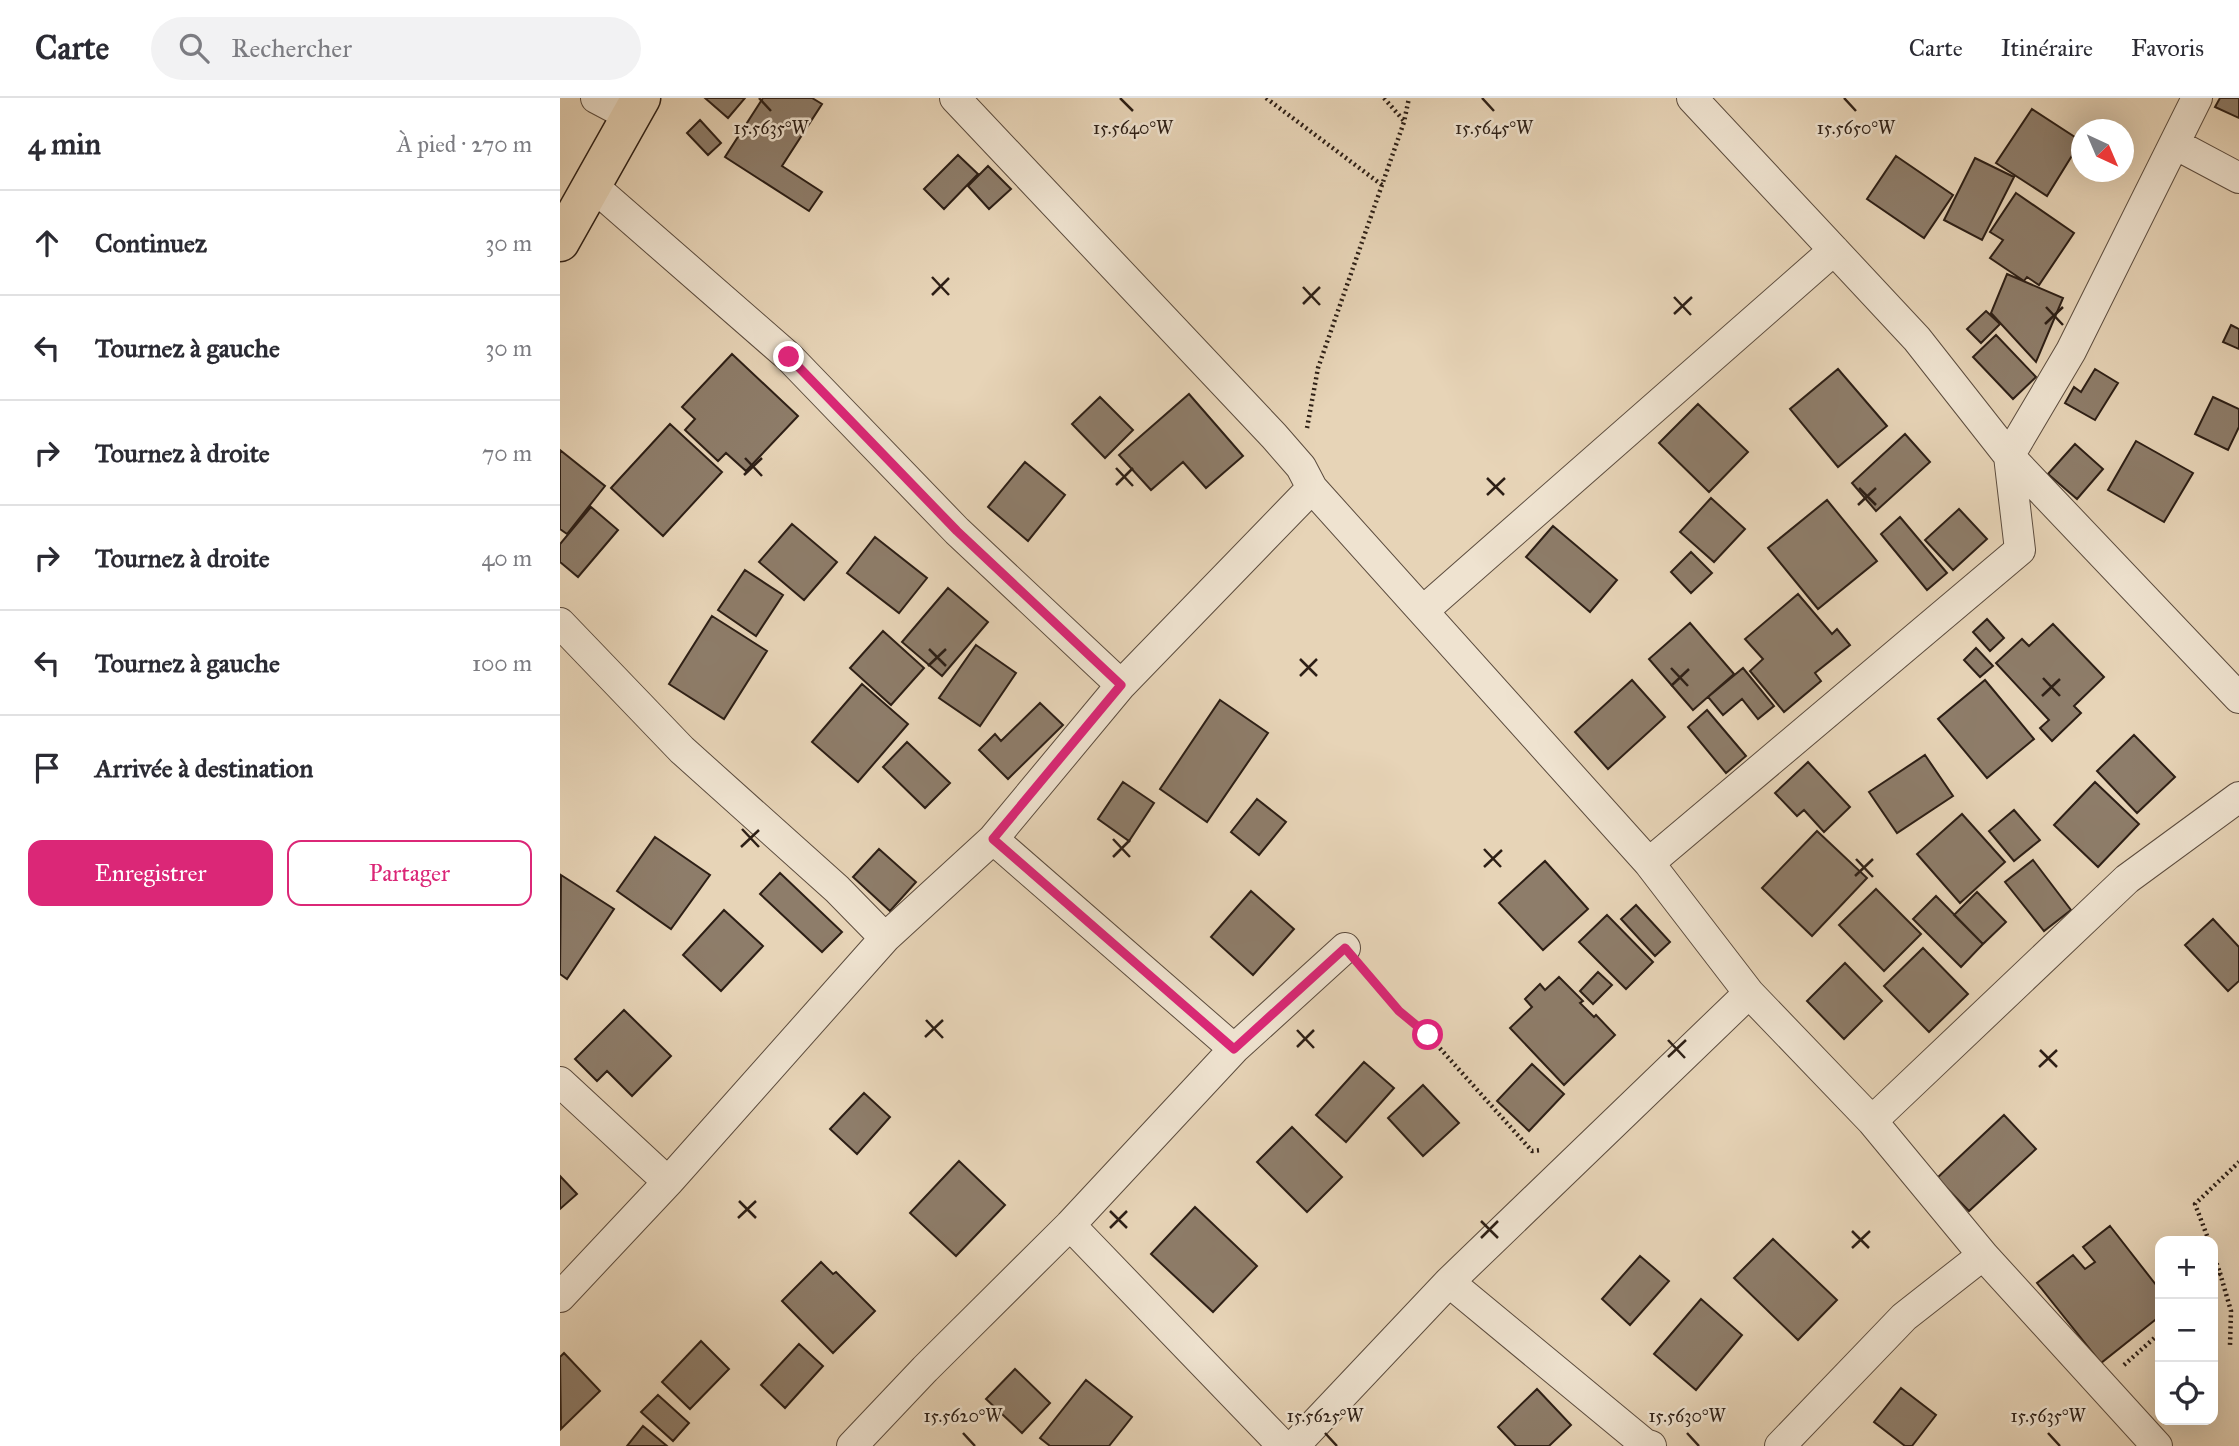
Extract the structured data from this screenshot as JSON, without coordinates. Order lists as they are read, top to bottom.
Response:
{
  "north": "bottom right",
  "page": {
    "header": "Carte",
    "search": "Rechercher",
    "nav": ["Carte", "Itinéraire", "Favoris"],
    "heading": ["4 min", "À pied · 270 m"],
    "list": [
      ["Continuez", "30 m"],
      ["Tournez à gauche", "30 m"],
      ["Tournez à droite", "70 m"],
      ["Tournez à droite", "40 m"],
      ["Tournez à gauche", "100 m"],
      "Arrivée à destination"
    ],
    "buttons": ["Enregistrer", "Partager"],
    "map_buttons": ["+", "−"]
  },
  "coordinates": [
    "15.5635°W",
    "15.5640°W",
    "15.5645°W",
    "15.5650°W",
    "15.5620°W",
    "15.5625°W",
    "15.5630°W"
  ]
}
